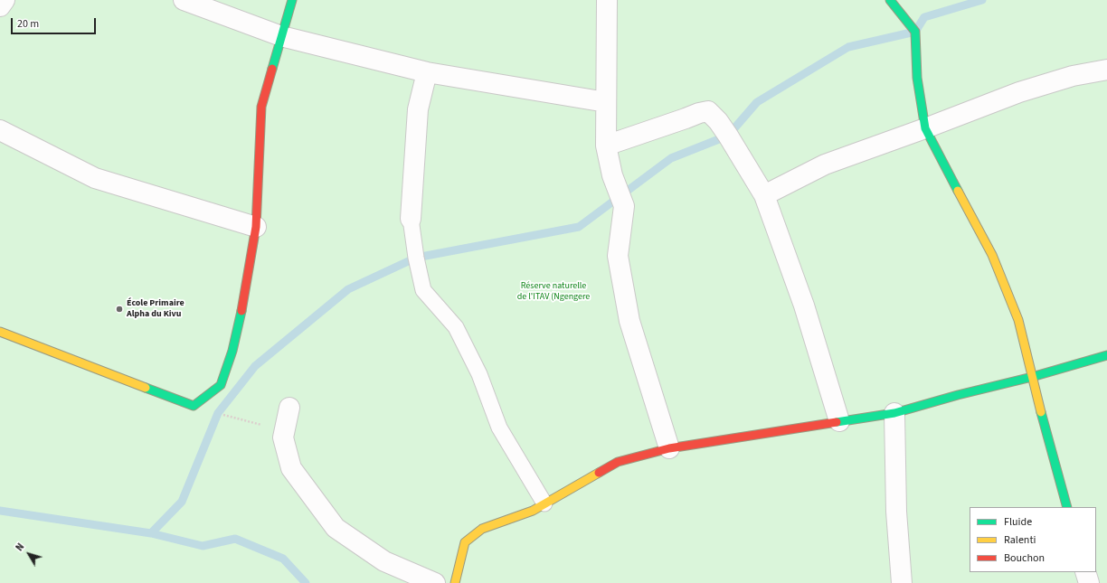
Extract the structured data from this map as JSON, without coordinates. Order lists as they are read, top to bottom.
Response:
{
  "parks": ["Réserve naturelle de l'ITAV (Ngengere"],
  "places": ["École Primaire Alpha du Kivu"],
  "legend": ["Fluide", "Ralenti", "Bouchon"],
  "scale_bar": "20 m",
  "north": "top left"
}
